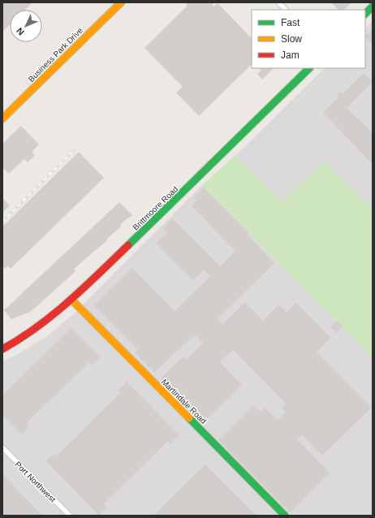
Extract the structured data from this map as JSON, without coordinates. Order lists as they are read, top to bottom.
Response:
{
  "streets": {
    "street": [
      "Business Park Drive",
      "Brittmoore Road",
      "Martindale Road",
      "Port Northwest"
    ]
  },
  "crossings": [
    ["Brittmoore Road", "Martindale Road"]
  ],
  "legend": ["Fast", "Slow", "Jam"],
  "north": "bottom left"
}
